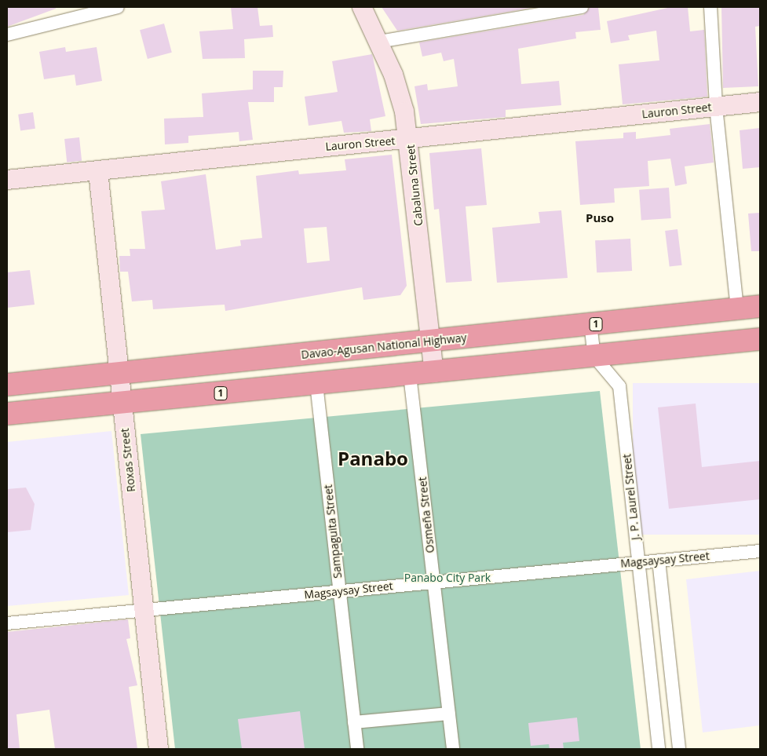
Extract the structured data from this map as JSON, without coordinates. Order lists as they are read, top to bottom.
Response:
{
  "streets": {
    "highway": ["1", "Davao-Agusan National Highway"],
    "street": [
      "Lauron Street",
      "Cabaluna Street",
      "Roxas Street",
      "J. P. Laurel Street",
      "Osmeña Street",
      "Sampaguita Street",
      "Magsaysay Street"
    ]
  },
  "crossings": [
    ["Lauron Street", "Cabaluna Street"],
    ["Lauron Street", "Roxas Street"],
    ["Cabaluna Street", "1"],
    ["Cabaluna Street", "Davao-Agusan National Highway"],
    ["1", "Roxas Street"],
    ["1", "J. P. Laurel Street"],
    ["1", "Osmeña Street"],
    ["1", "Sampaguita Street"],
    ["Davao-Agusan National Highway", "Roxas Street"],
    ["Roxas Street", "Magsaysay Street"],
    ["J. P. Laurel Street", "Magsaysay Street"],
    ["Osmeña Street", "Magsaysay Street"],
    ["Sampaguita Street", "Magsaysay Street"]
  ],
  "districts": ["Puso", "Panabo"],
  "parks": ["Panabo City Park"]
}
